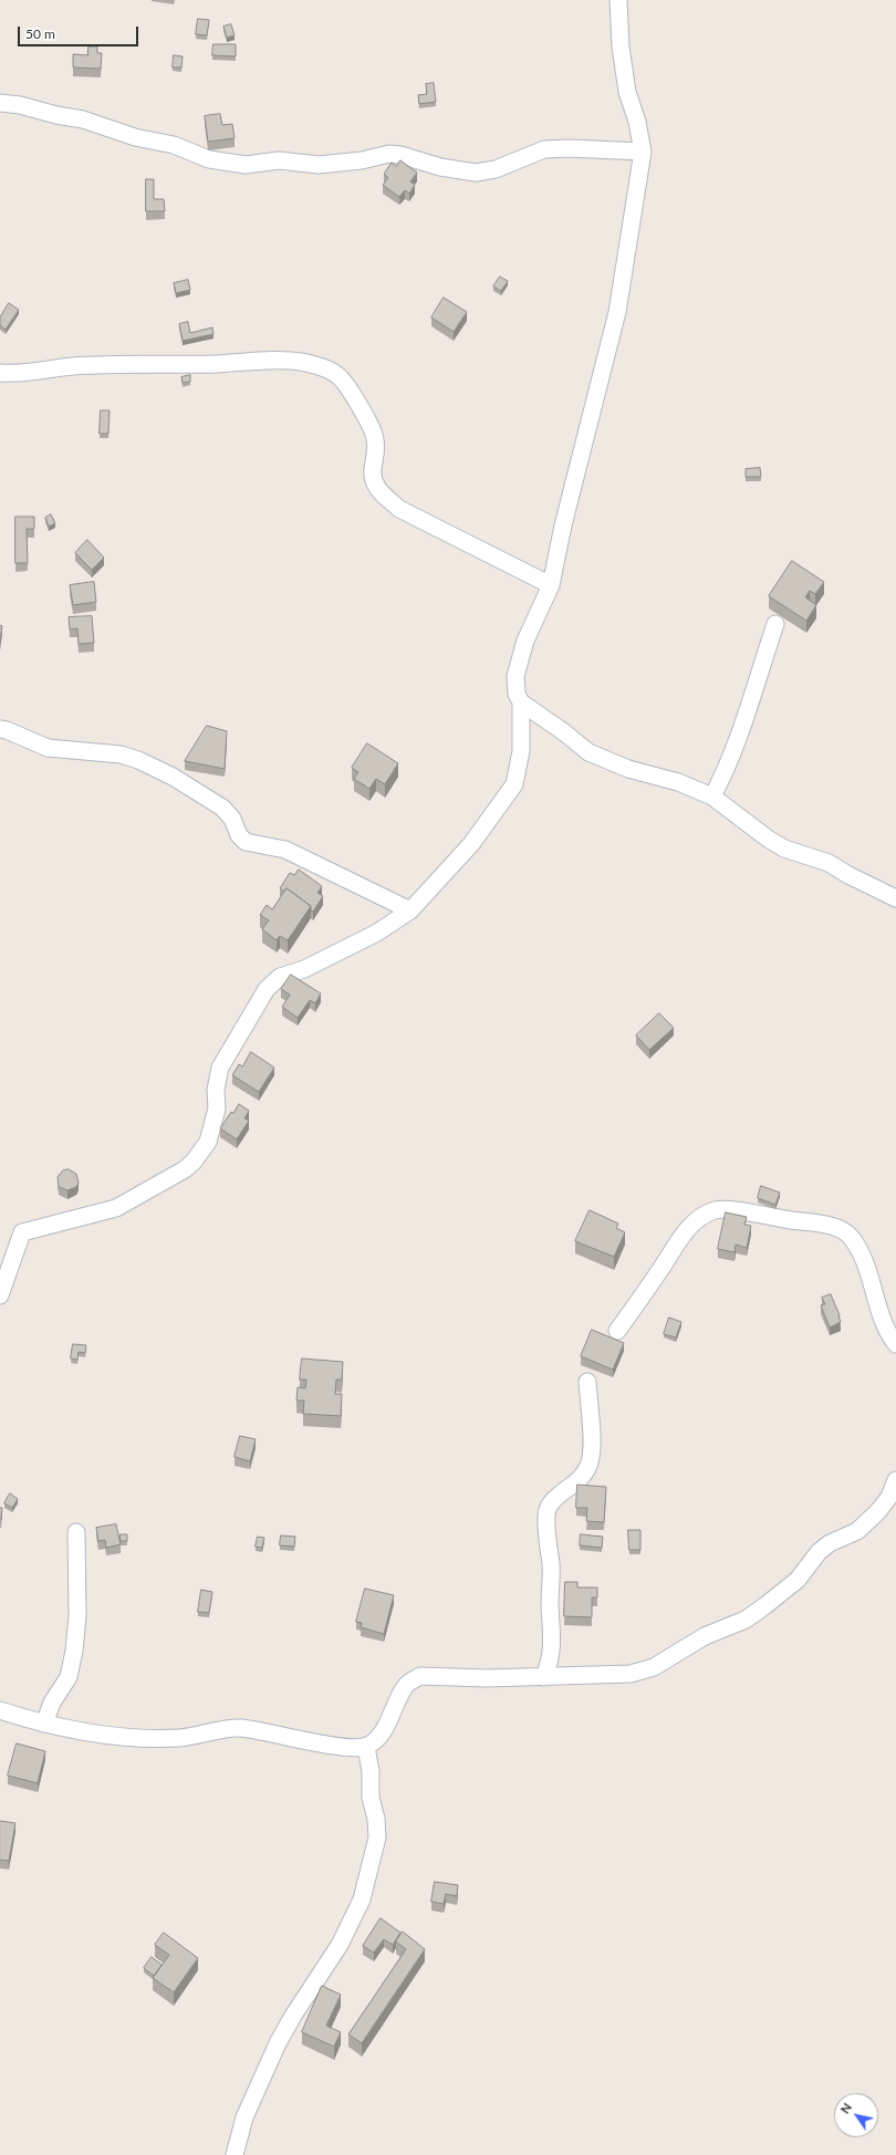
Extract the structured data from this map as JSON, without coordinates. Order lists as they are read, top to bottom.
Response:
{
  "scale_bar": "50 m",
  "north": "top left"
}
